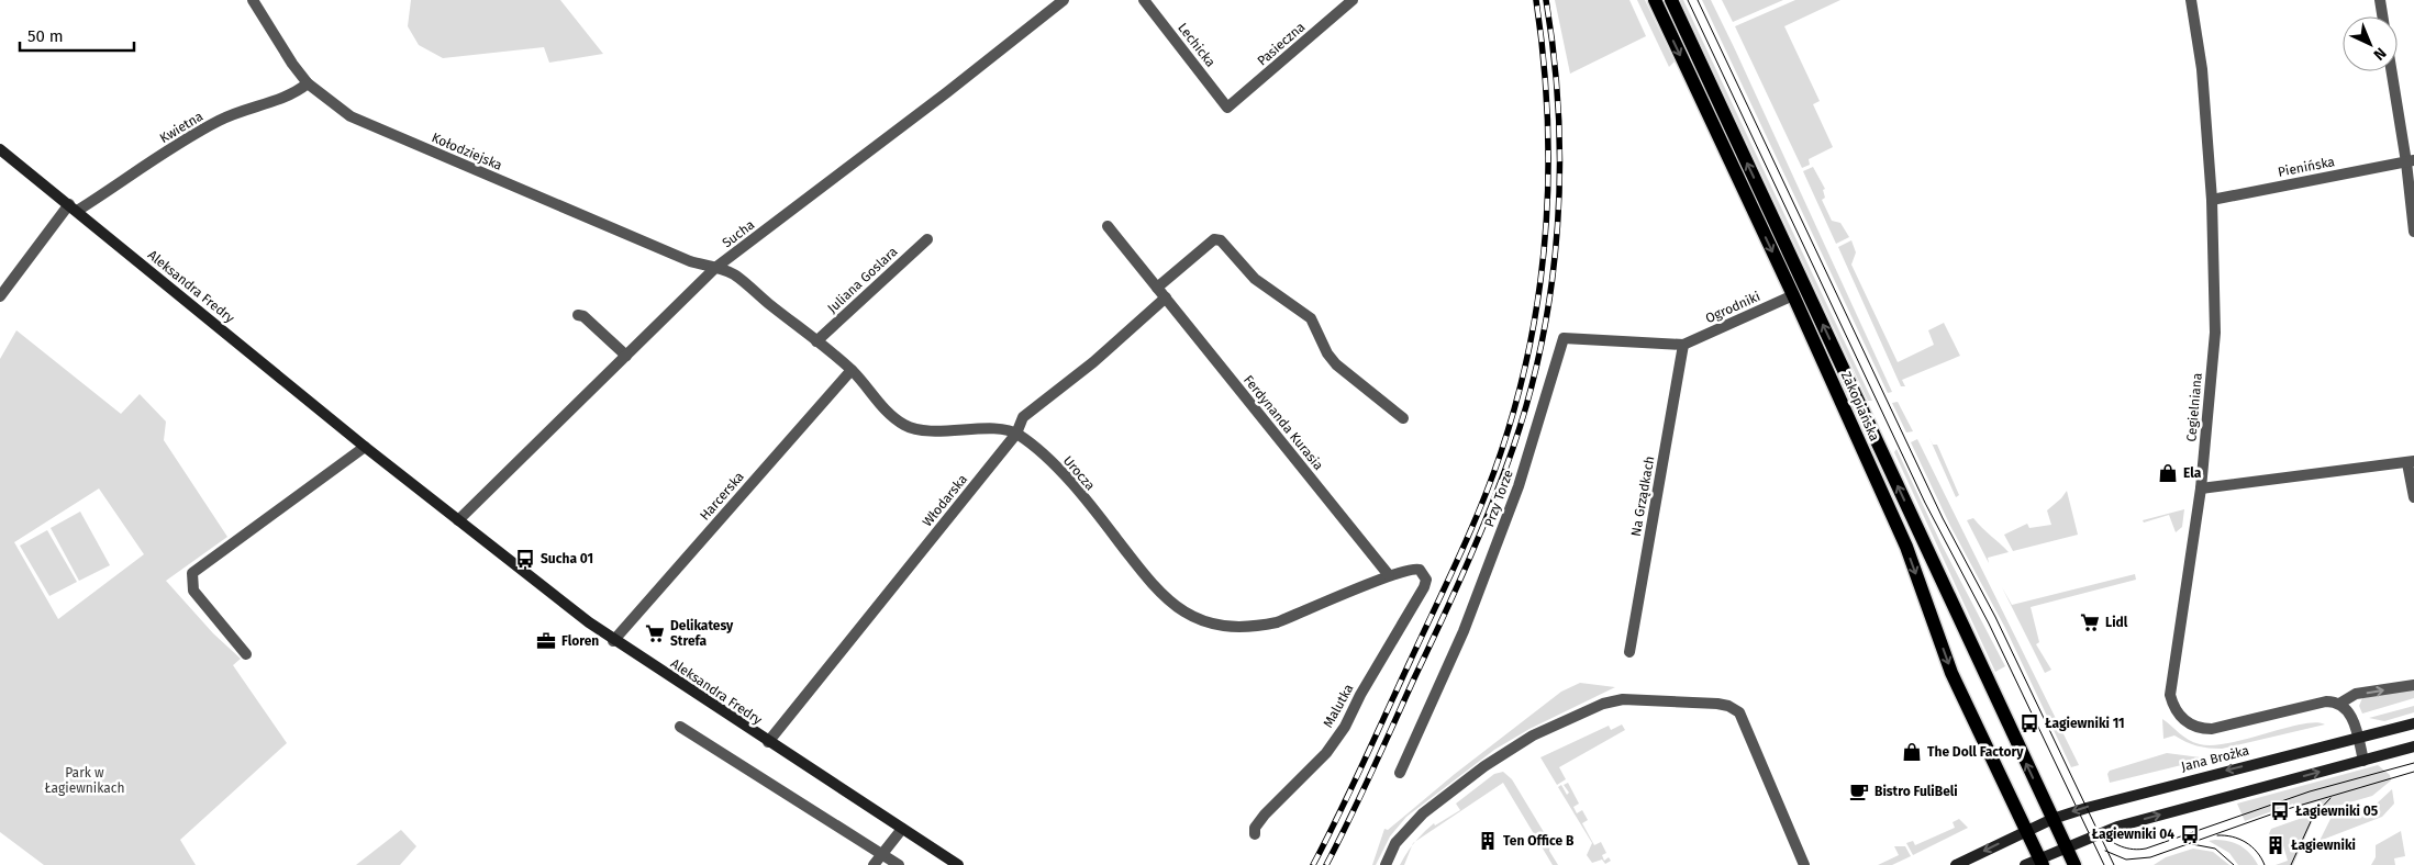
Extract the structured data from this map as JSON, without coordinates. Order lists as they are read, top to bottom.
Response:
{
  "streets": {
    "main road": ["Zakopiańska"],
    "street": [
      "Pasieczna",
      "Lechicka",
      "Kwietna",
      "Kołodziejska",
      "Pienińska",
      "Sucha",
      "Juliana Goslara",
      "Aleksandra Fredry",
      "Ogrodniki",
      "Cegielniana",
      "Ferdynanda Kurasia",
      "Urocza",
      "Harcerska",
      "Na Grządkach",
      "Przy Torze",
      "Włodarska",
      "Malutka",
      "Jana Brożka"
    ]
  },
  "crossings": [
    ["Pasieczna", "Lechicka"],
    ["Kwietna", "Kołodziejska"],
    ["Kwietna", "Aleksandra Fredry"],
    ["Kołodziejska", "Sucha"],
    ["Pienińska", "Cegielniana"],
    ["Sucha", "Aleksandra Fredry"],
    ["Aleksandra Fredry", "Harcerska"],
    ["Aleksandra Fredry", "Włodarska"],
    ["Ogrodniki", "Zakopiańska"],
    ["Ogrodniki", "Na Grządkach"],
    ["Ogrodniki", "Przy Torze"],
    ["Zakopiańska", "Jana Brożka"],
    ["Ferdynanda Kurasia", "Urocza"],
    ["Ferdynanda Kurasia", "Włodarska"],
    ["Urocza", "Włodarska"],
    ["Urocza", "Malutka"],
    ["Na Grządkach", "Przy Torze"]
  ],
  "parks": ["Park w Łagiewnikach"],
  "places": {
    "shop": ["Ela", "The Doll Factory"],
    "bus stop": [
      "Sucha 01",
      "Łagiewniki 11",
      "Łagiewniki 05",
      "Łagiewniki 04"
    ],
    "supermarket": ["Lidl", "Delikatesy Strefa"],
    "office": ["Floren"],
    "cafe": ["Bistro FuliBeli"],
    "building": ["Ten Office B", "Łagiewniki"]
  },
  "scale_bar": "50 m",
  "north": "bottom right"
}
